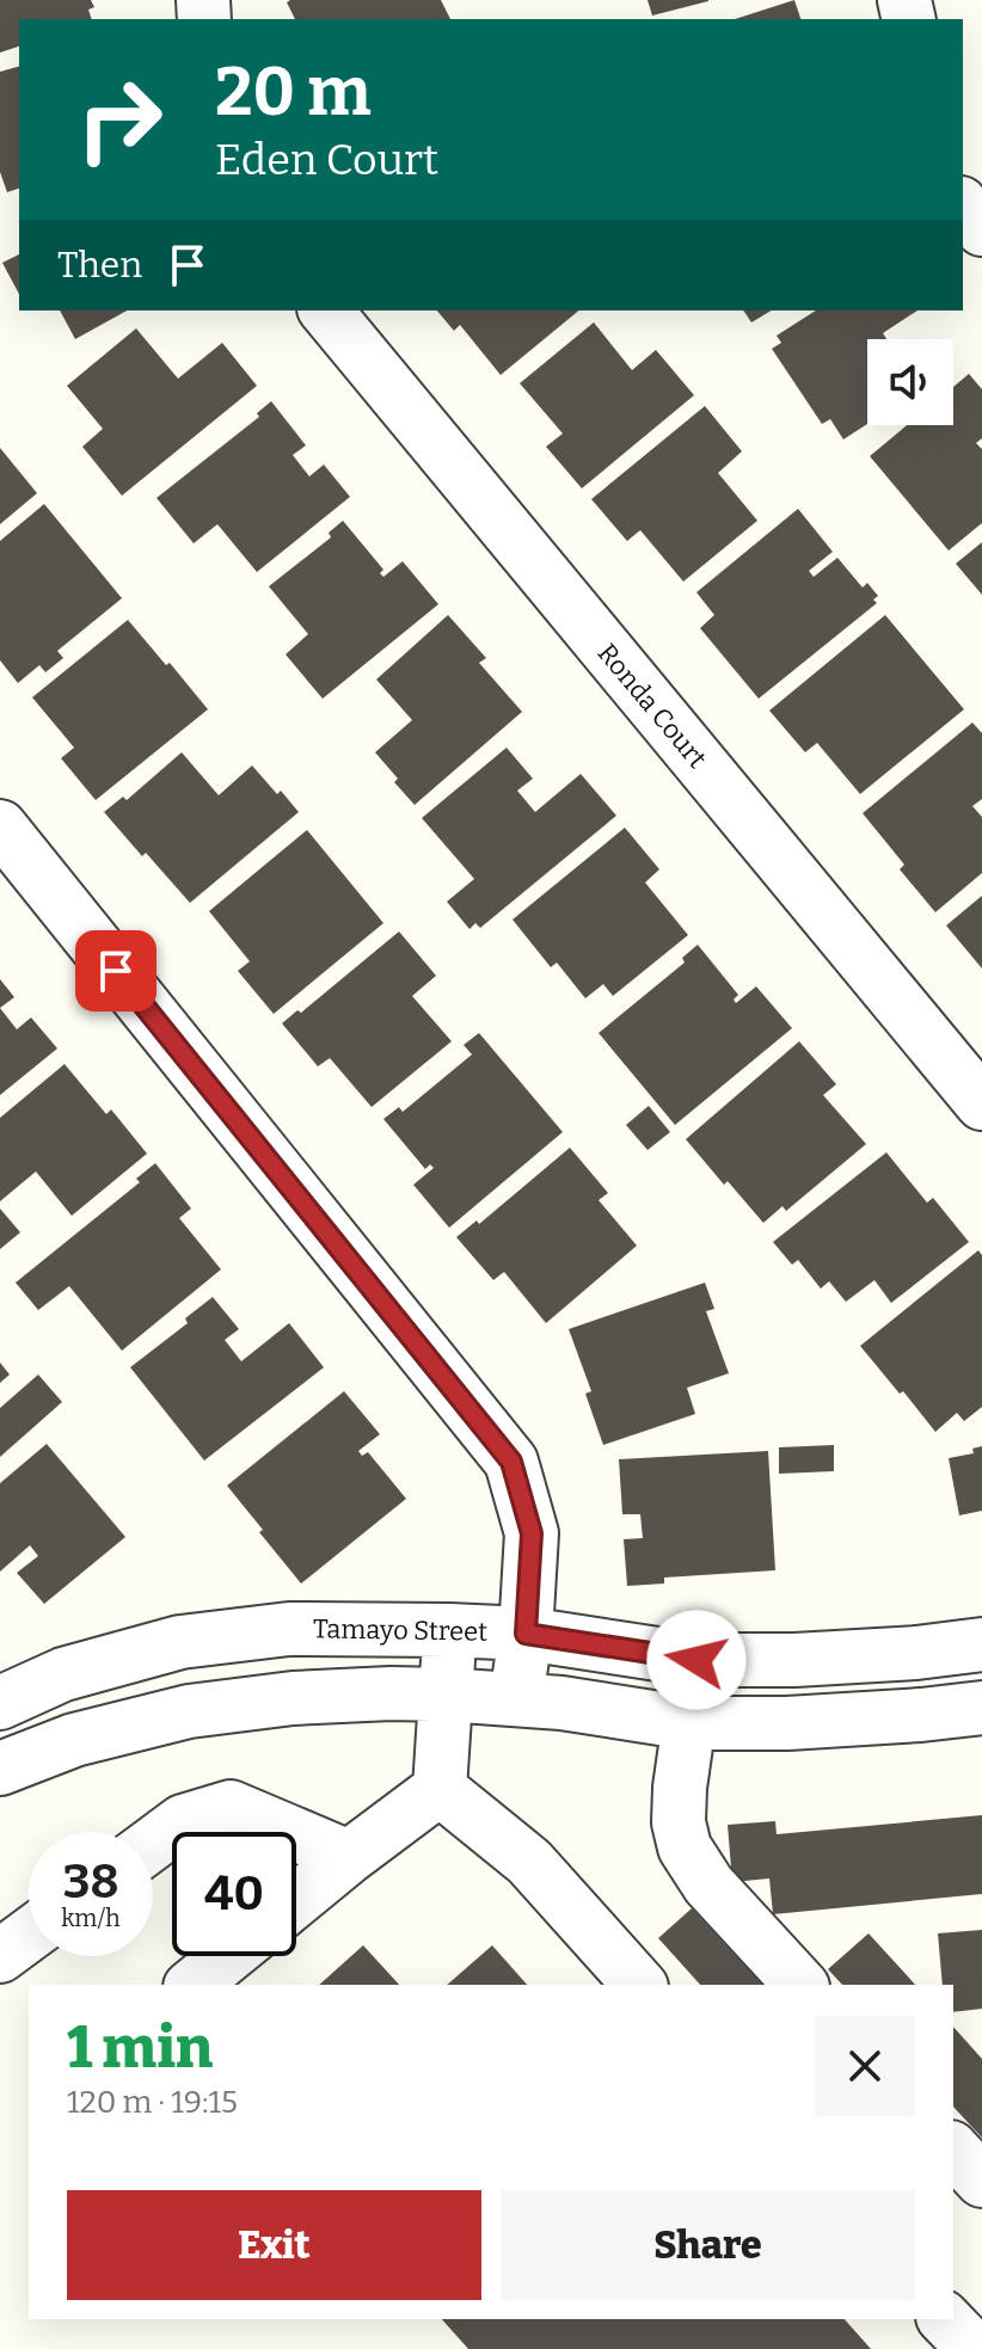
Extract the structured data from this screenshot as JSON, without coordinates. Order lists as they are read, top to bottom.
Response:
{
  "streets": {
    "street": ["Ronda Court", "Tamayo Street"]
  },
  "page": {
    "turn": ["20 m", "Eden Court"],
    "then": "Then",
    "speed": "38 km/h",
    "limit": "40",
    "heading": ["1 min", "120 m · 19:15"],
    "buttons": ["Exit", "Share"]
  }
}
